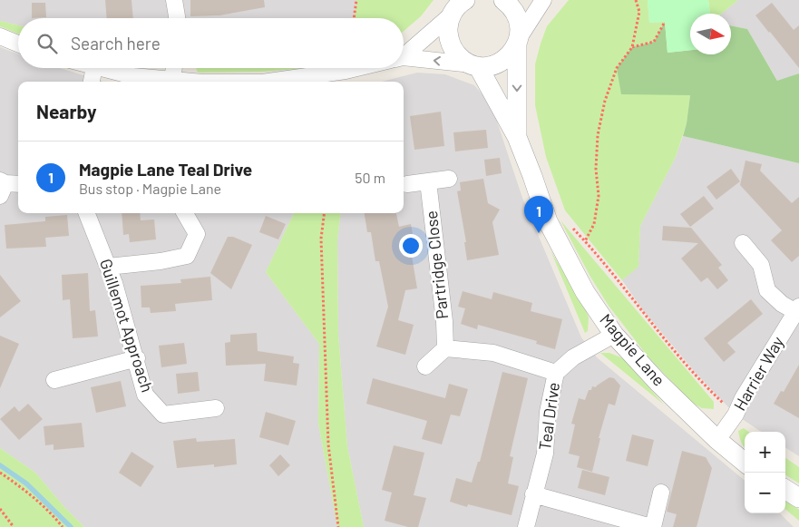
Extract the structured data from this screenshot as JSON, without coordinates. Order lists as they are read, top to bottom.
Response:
{
  "streets": {
    "street": [
      "Partridge Close",
      "Guillemot Approach",
      "Magpie Lane",
      "Harrier Way",
      "Teal Drive"
    ]
  },
  "crossings": [
    ["Magpie Lane", "Harrier Way"],
    ["Magpie Lane", "Teal Drive"]
  ],
  "north": "right",
  "page": {
    "search": "Search here",
    "heading": "Nearby",
    "list": [
      {
        "mark": "1",
        "name": "Magpie Lane Teal Drive",
        "note": "Bus stop · Magpie Lane",
        "value": "50 m"
      }
    ],
    "pins": "1",
    "map_buttons": ["+", "−"]
  }
}
